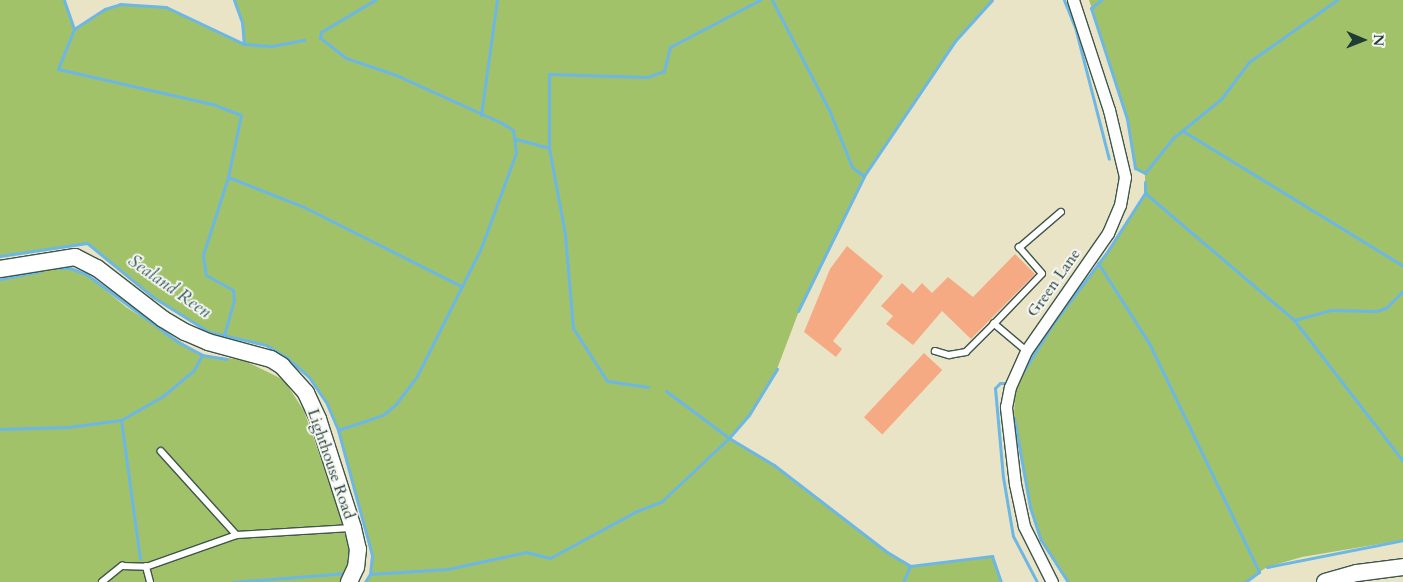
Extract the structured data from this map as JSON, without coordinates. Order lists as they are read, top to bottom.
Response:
{
  "streets": {
    "main road": ["Lighthouse Road"],
    "street": ["Green Lane"]
  },
  "water": ["Sealand Reen"],
  "north": "right"
}
